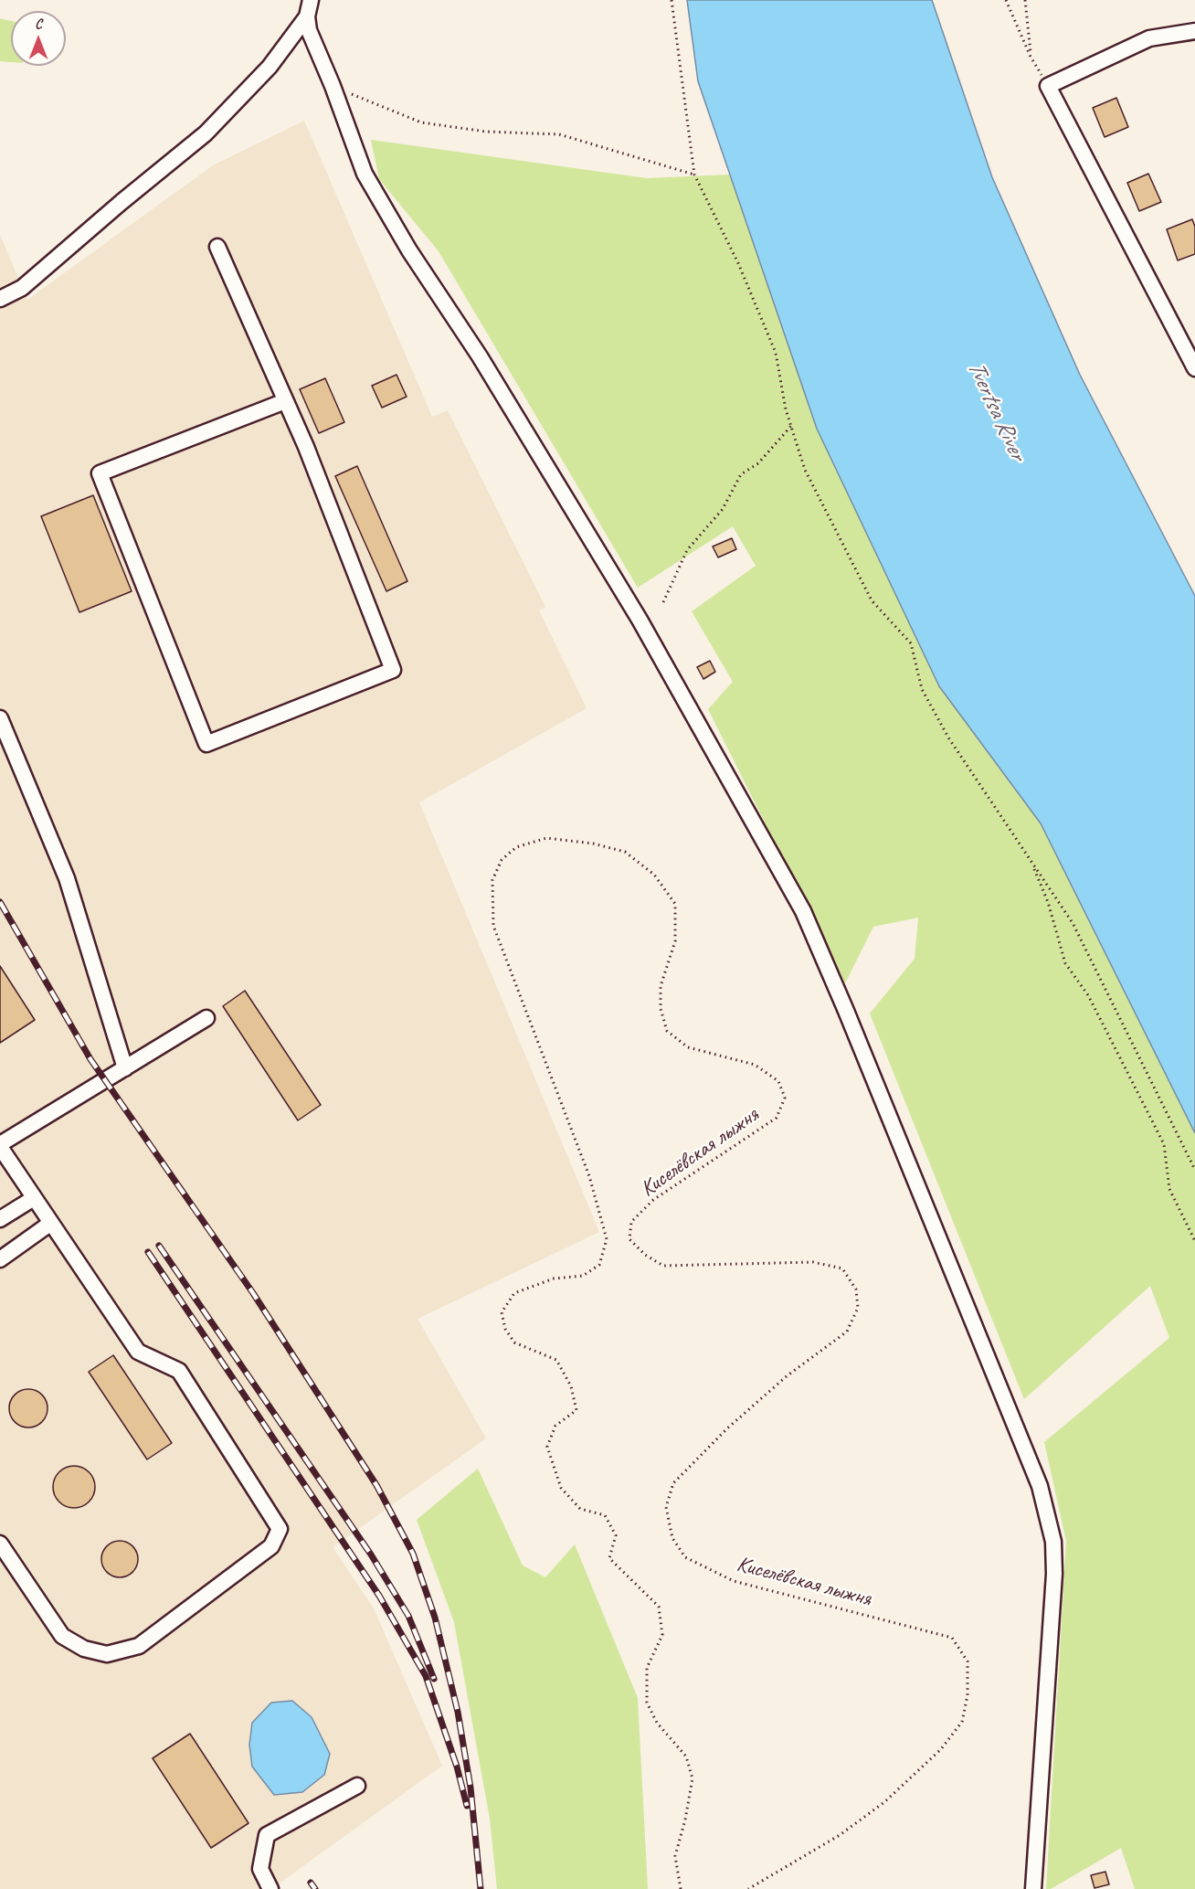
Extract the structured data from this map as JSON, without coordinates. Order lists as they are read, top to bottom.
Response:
{
  "streets": {
    "path": ["Киселёвская лыжня"]
  },
  "water": ["Tvertsa River"],
  "north": "top"
}
